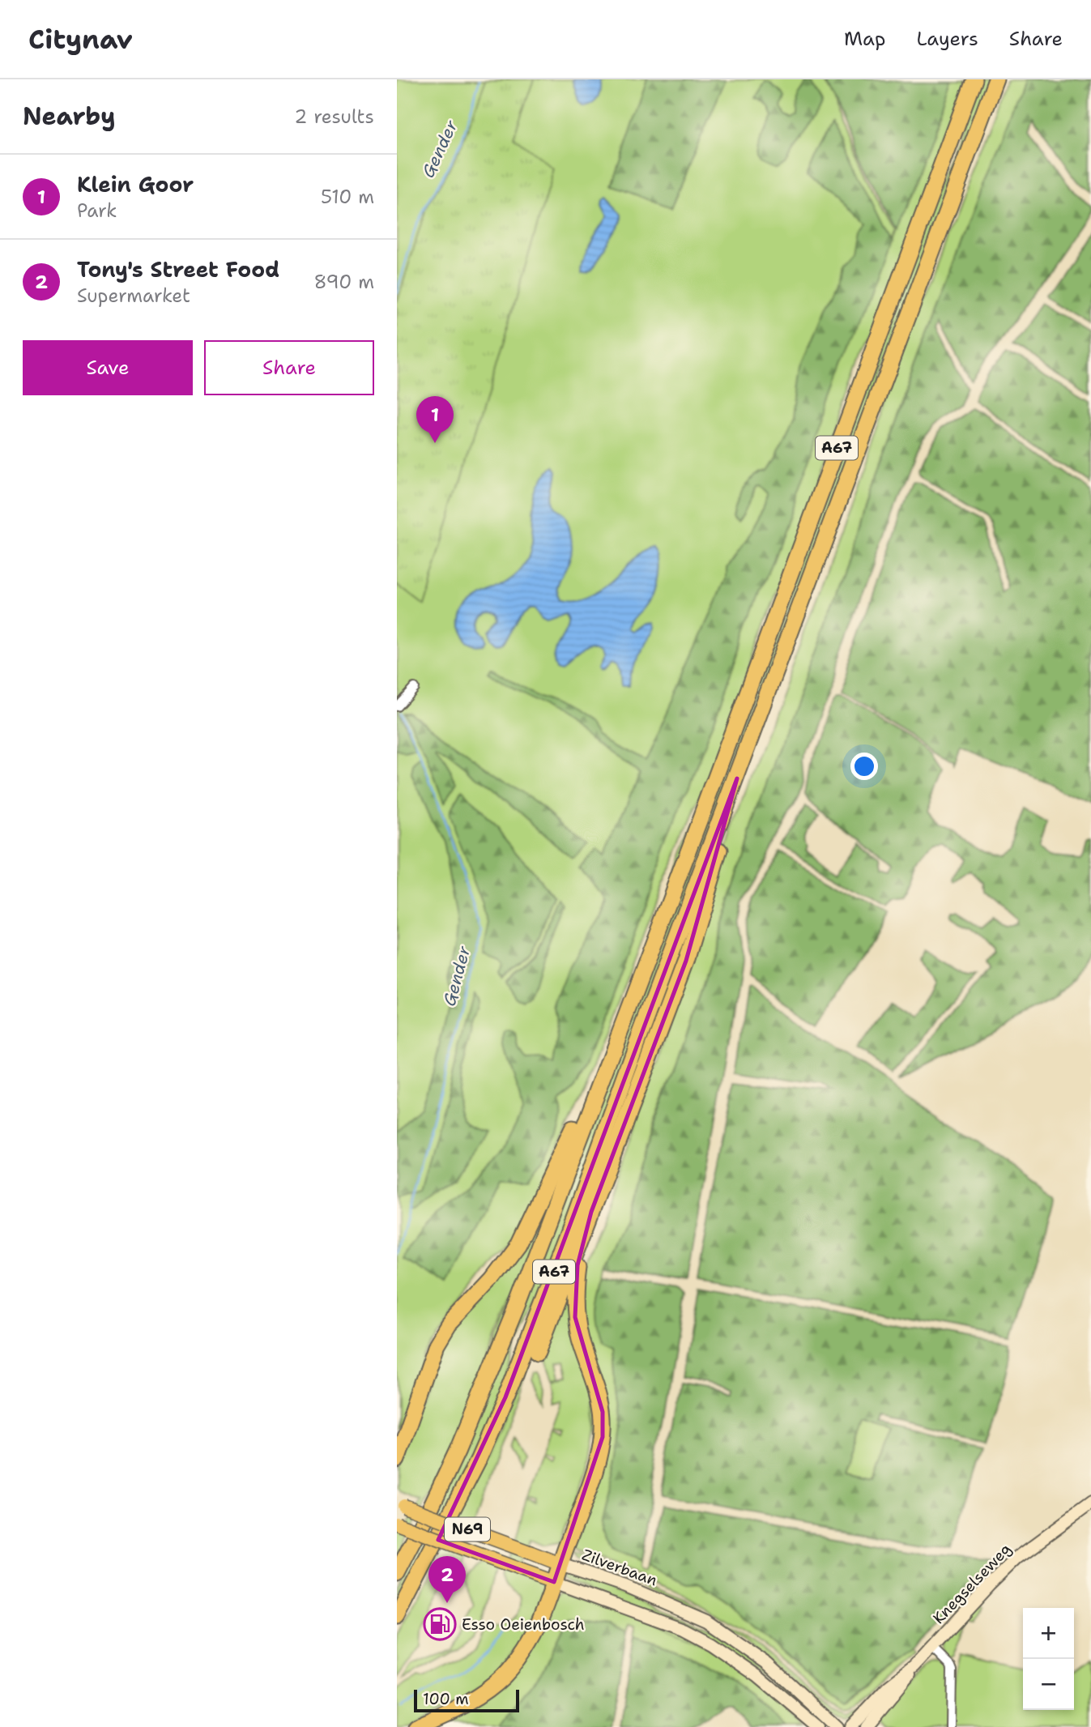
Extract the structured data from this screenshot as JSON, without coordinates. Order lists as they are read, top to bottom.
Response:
{
  "streets": {
    "highway": ["A67"],
    "main road": ["N69", "Zilverbaan", "Knegselseweg"]
  },
  "crossings": [
    ["A67", "N69"],
    ["A67", "Zilverbaan"],
    ["Zilverbaan", "Knegselseweg"]
  ],
  "water": ["Gender"],
  "places": {
    "fuel station": ["Esso Oeienbosch"]
  },
  "scale_bar": "100 m",
  "page": {
    "header": "Citynav",
    "nav": ["Map", "Layers", "Share"],
    "heading": ["Nearby", "2 results"],
    "list": [
      {
        "mark": "1",
        "name": "Klein Goor",
        "note": "Park",
        "value": "510 m"
      },
      {
        "mark": "2",
        "name": "Tony's Street Food",
        "note": "Supermarket",
        "value": "890 m"
      }
    ],
    "buttons": ["Save", "Share"],
    "pins": ["1", "2"],
    "map_buttons": ["+", "−"],
    "scale": "100 m"
  }
}
